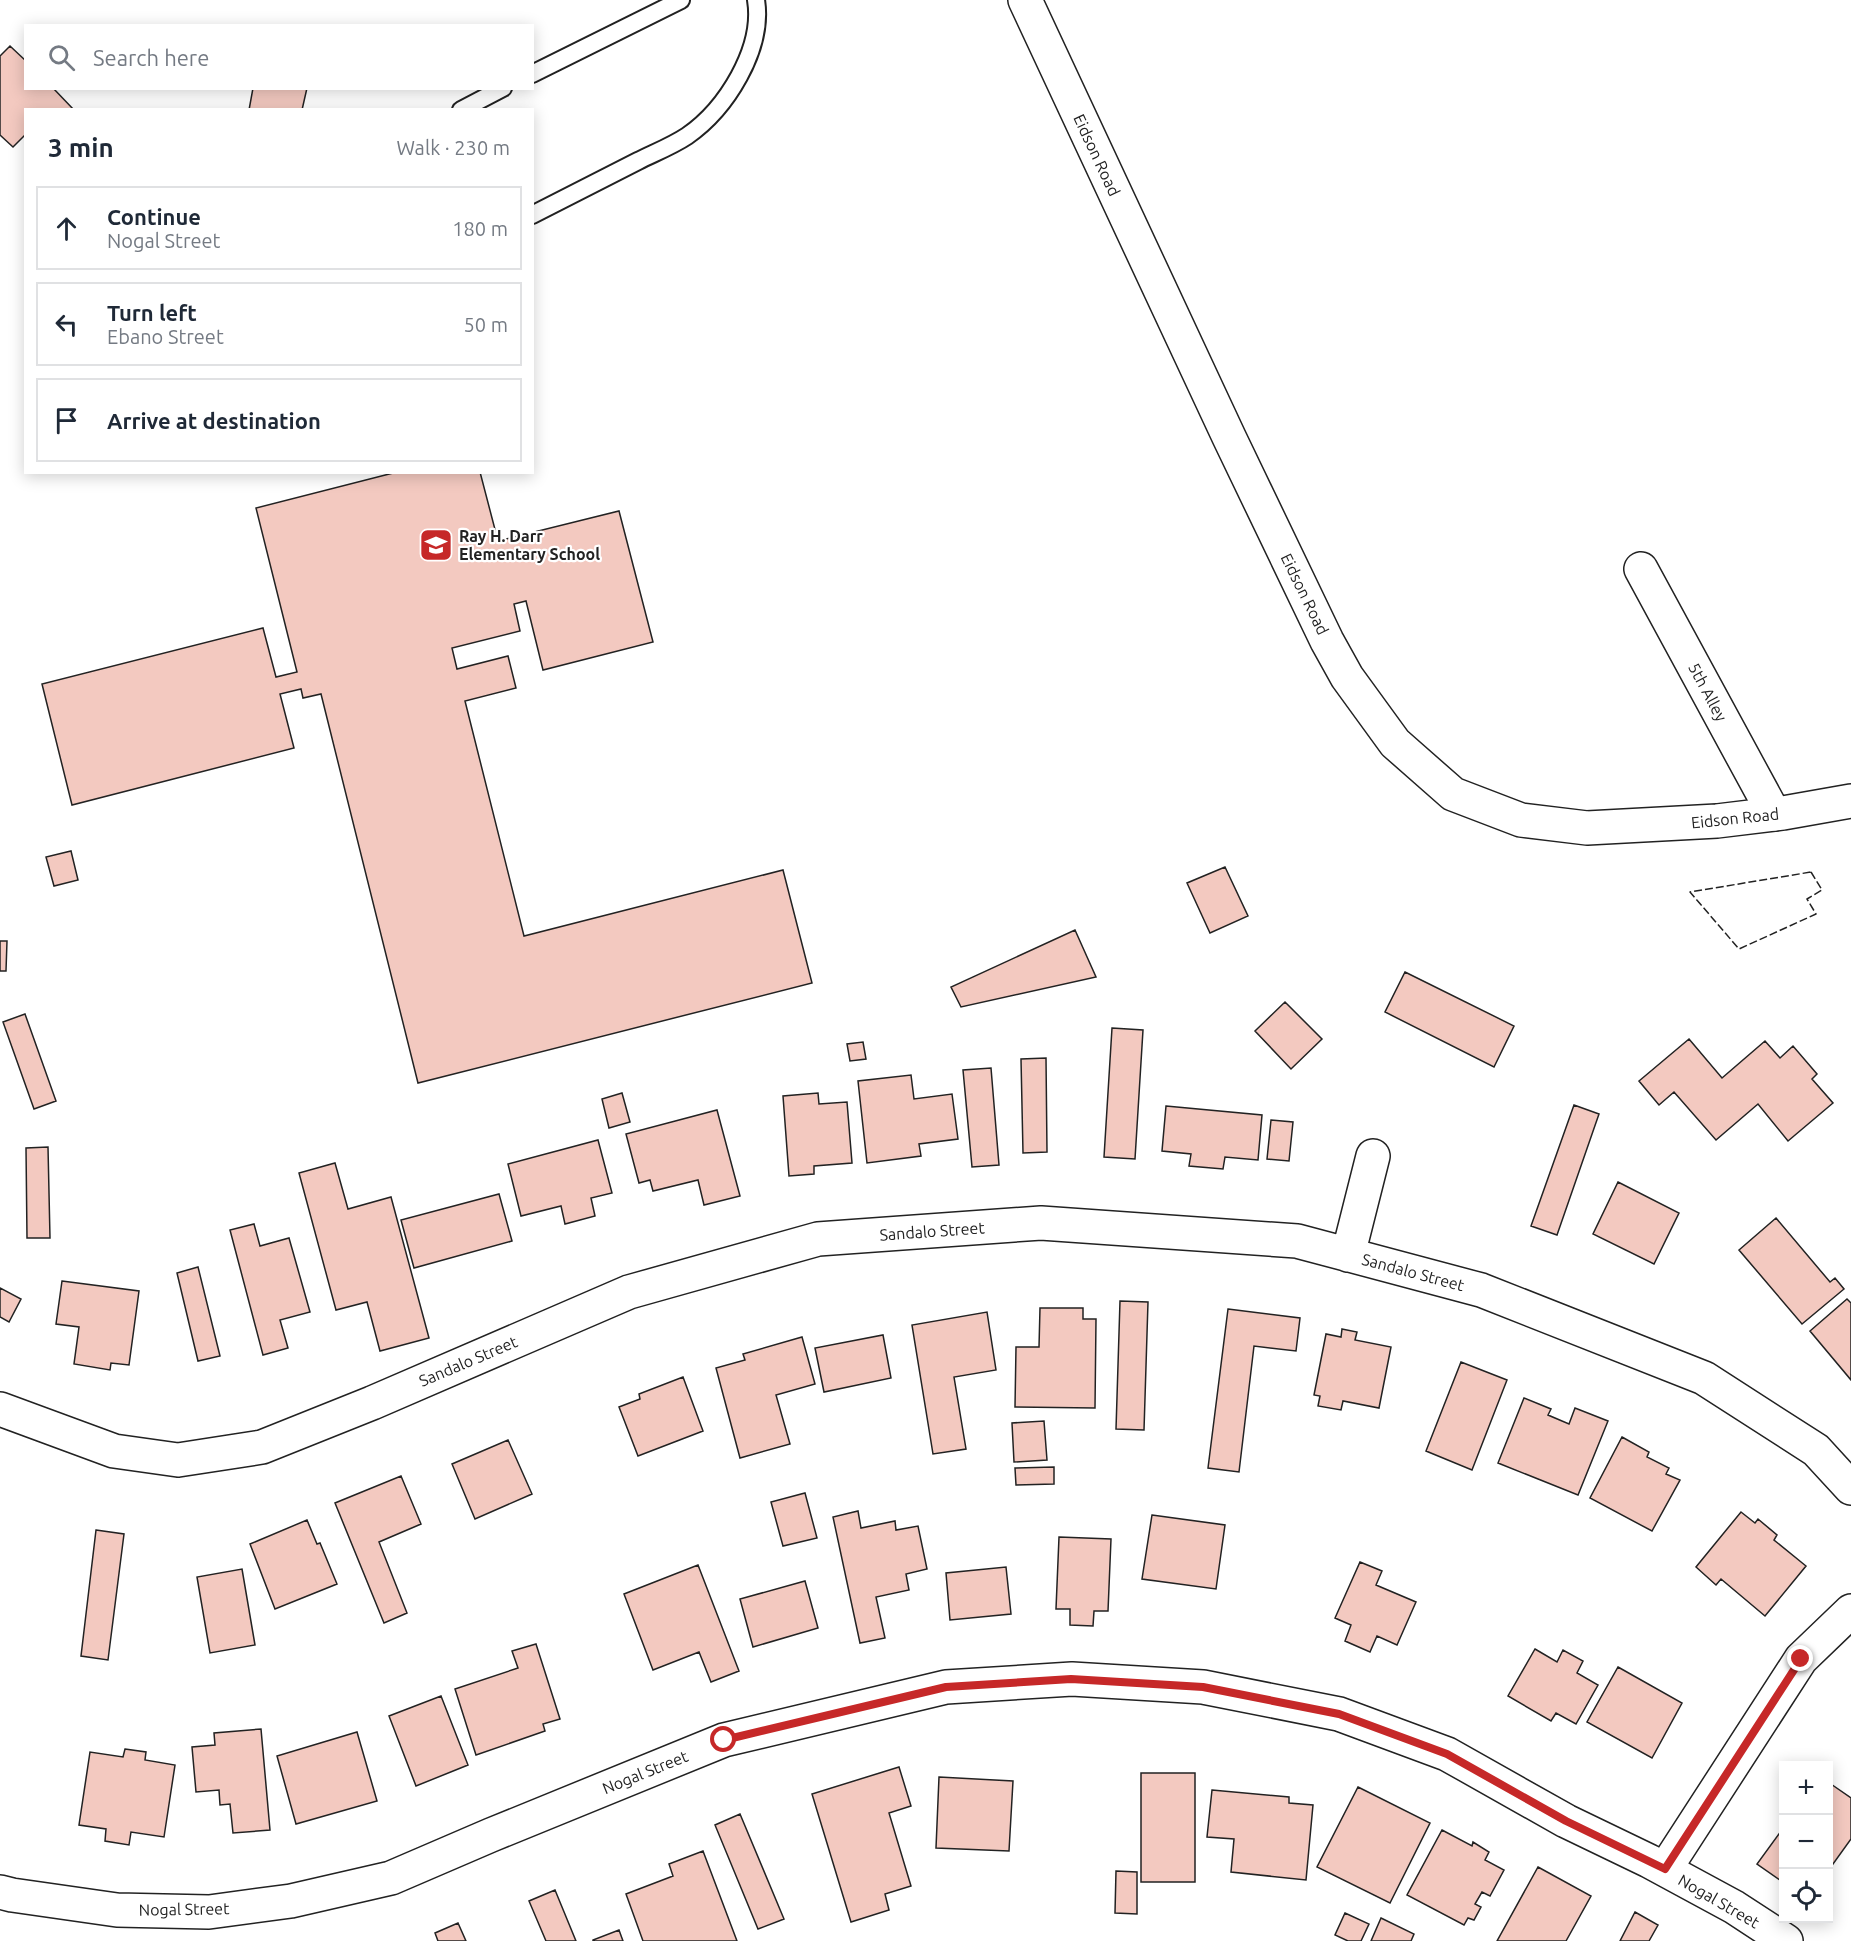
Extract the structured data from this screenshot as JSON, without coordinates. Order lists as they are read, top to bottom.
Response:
{
  "streets": {
    "street": [
      "Eidson Road",
      "5th Alley",
      "Sandalo Street",
      "Nogal Street"
    ]
  },
  "crossings": [
    ["Eidson Road", "5th Alley"]
  ],
  "places": {
    "school or university": ["Ray H. Darr Elementary School"]
  },
  "page": {
    "search": "Search here",
    "heading": ["3 min", "Walk · 230 m"],
    "list": [
      ["Continue", "Nogal Street", "180 m"],
      ["Turn left", "Ebano Street", "50 m"],
      "Arrive at destination"
    ],
    "map_buttons": ["+", "−"]
  }
}
